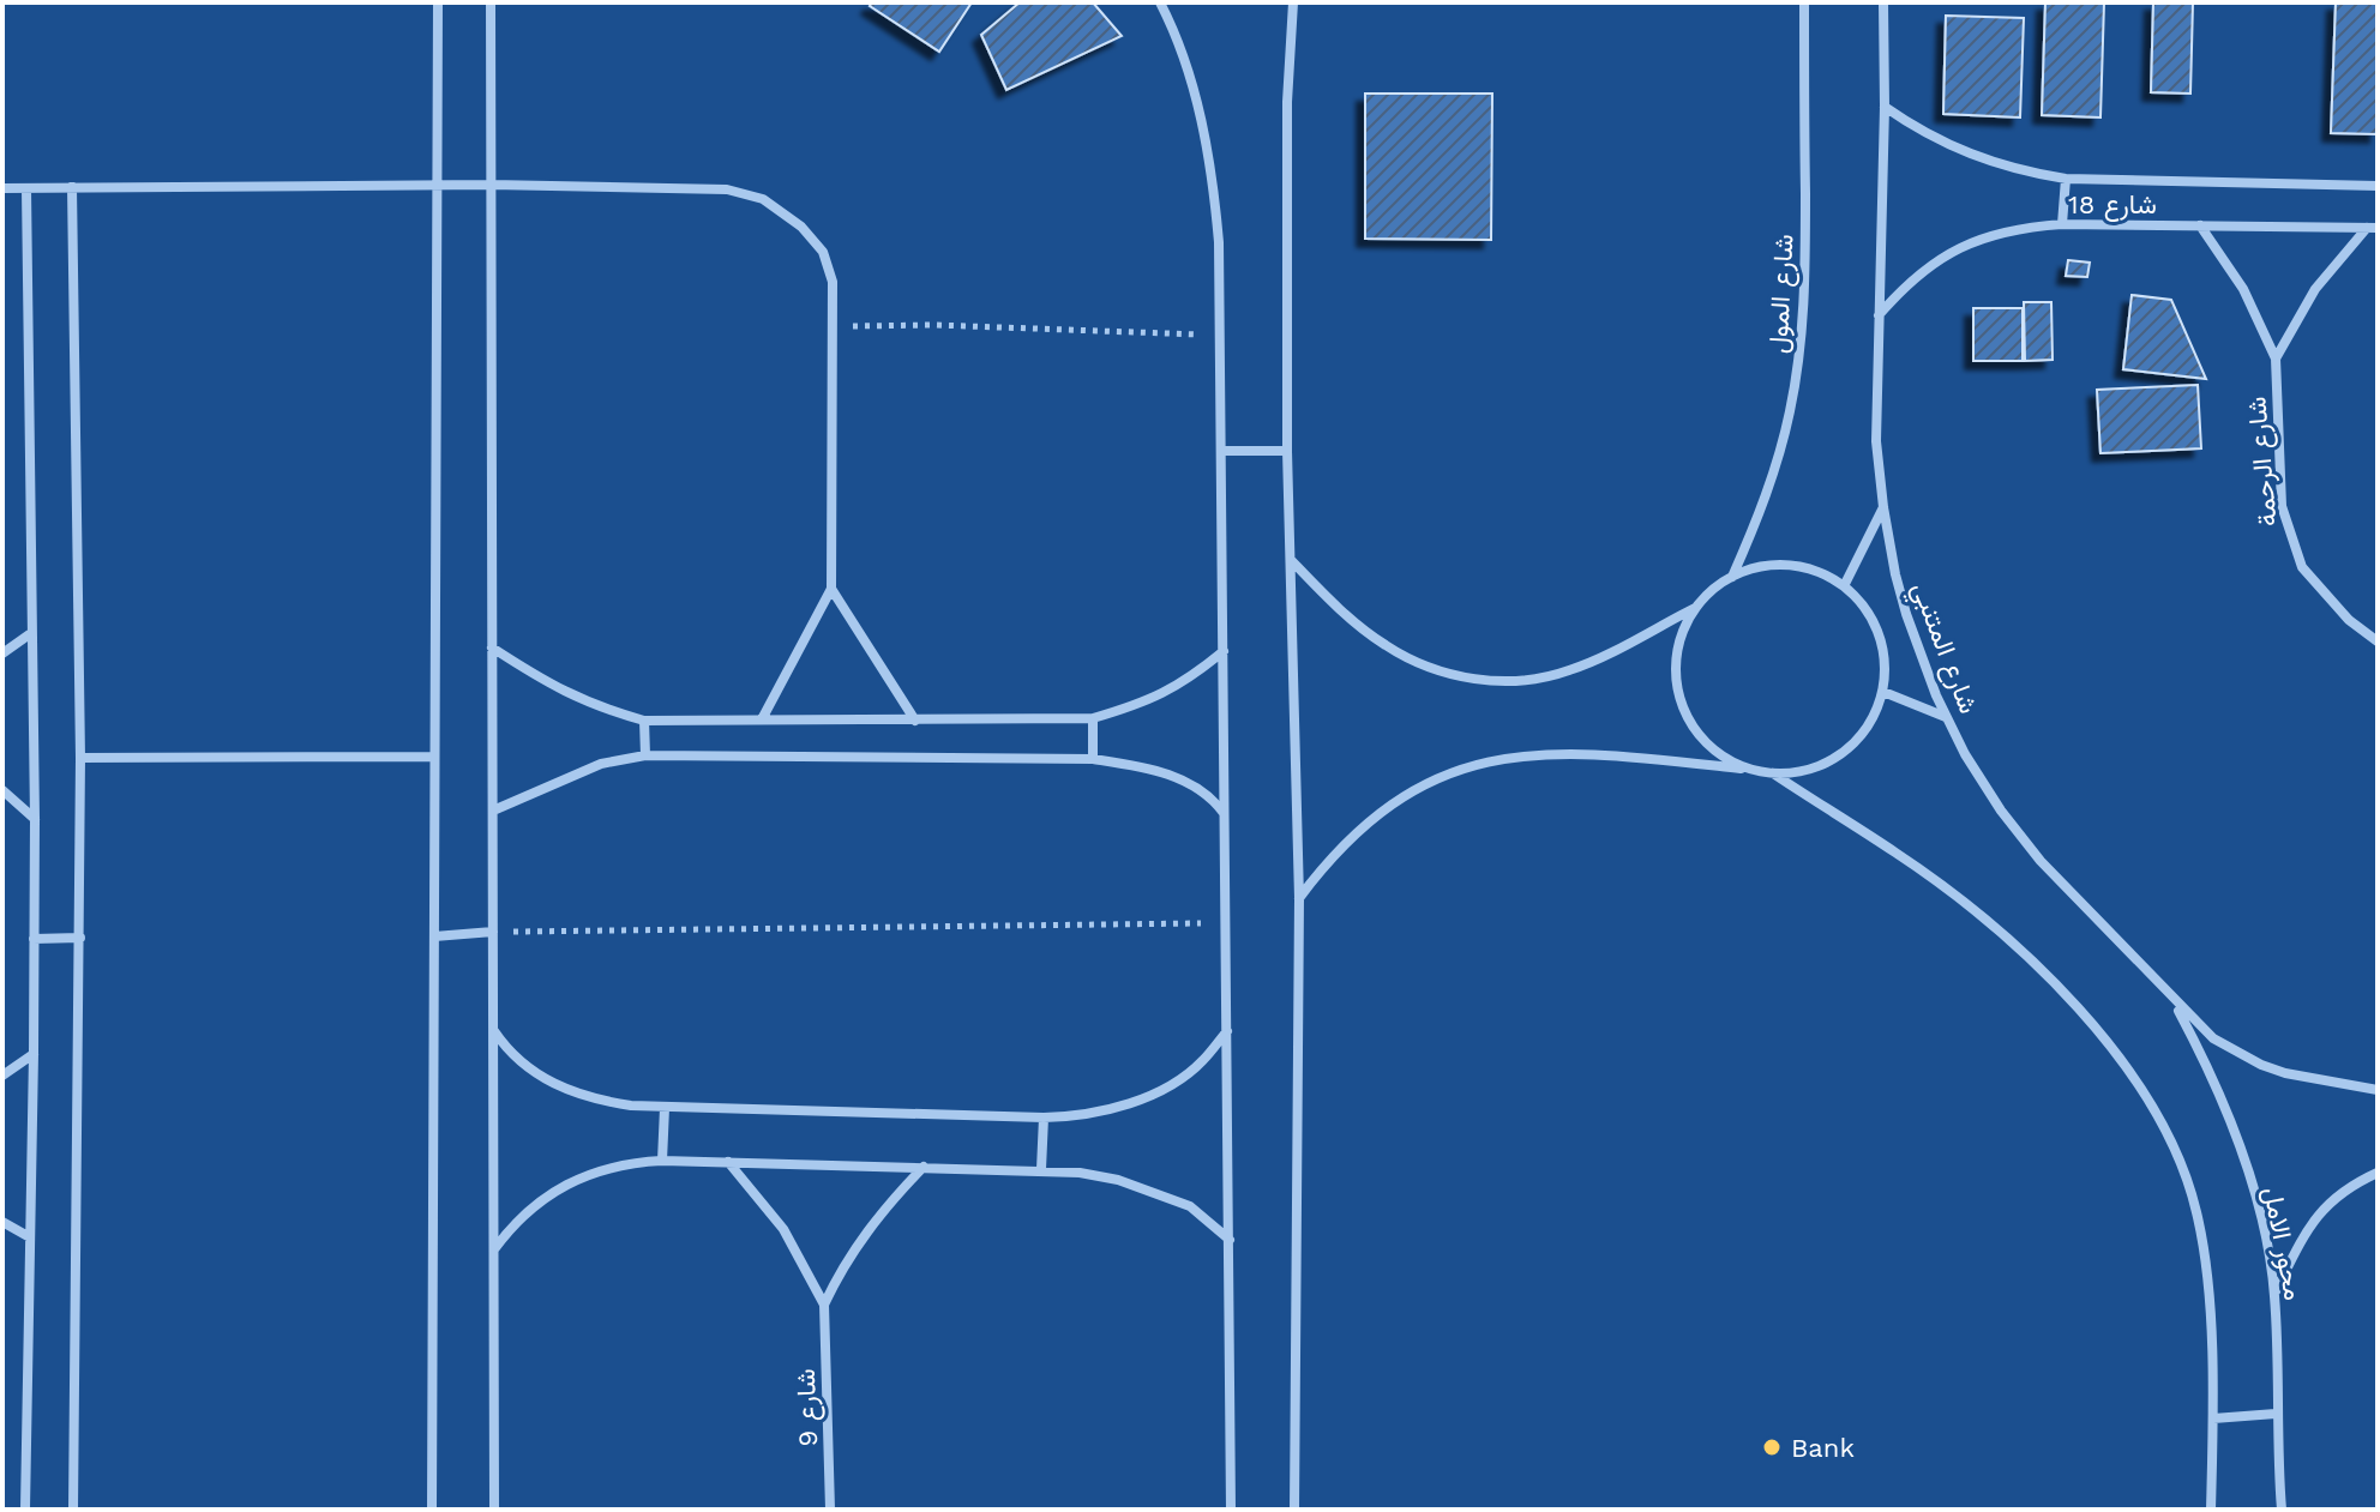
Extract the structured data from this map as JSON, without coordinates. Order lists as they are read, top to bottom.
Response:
{
  "streets": {
    "street": [
      "شارع 18",
      "شارع المول",
      "شارع الرحمة",
      "شارع المتنبي",
      "محور الامل",
      "شارع 9"
    ]
  },
  "crossings": [
    ["شارع 18", "شارع الرحمة"],
    ["شارع 18", "شارع المتنبي"],
    ["شارع المتنبي", "محور الامل"]
  ],
  "places": ["Bank"]
}
